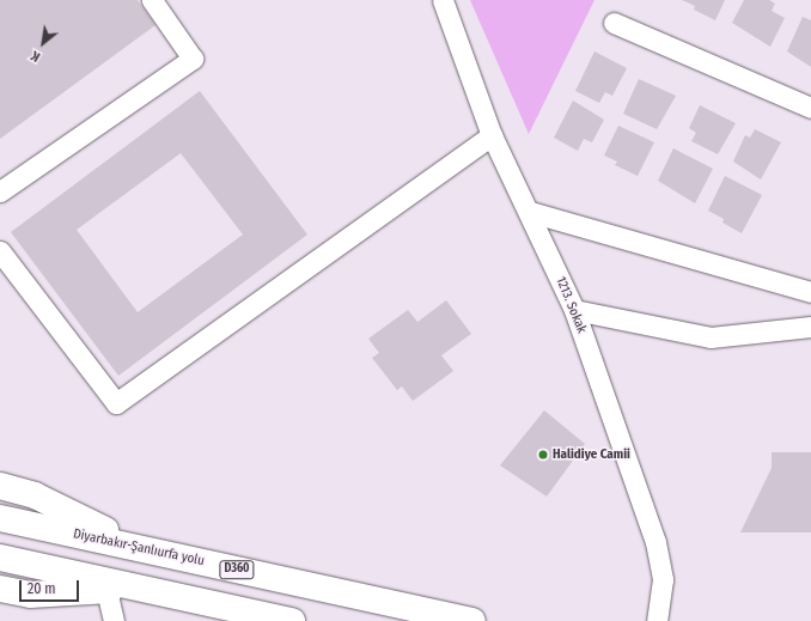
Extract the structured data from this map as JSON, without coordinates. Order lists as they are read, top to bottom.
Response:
{
  "streets": {
    "highway": ["Diyarbakır-Şanlıurfa yolu", "D360"],
    "street": ["1213. Sokak"]
  },
  "places": ["Halidiye Camii"],
  "scale_bar": "20 m",
  "north": "bottom left"
}
